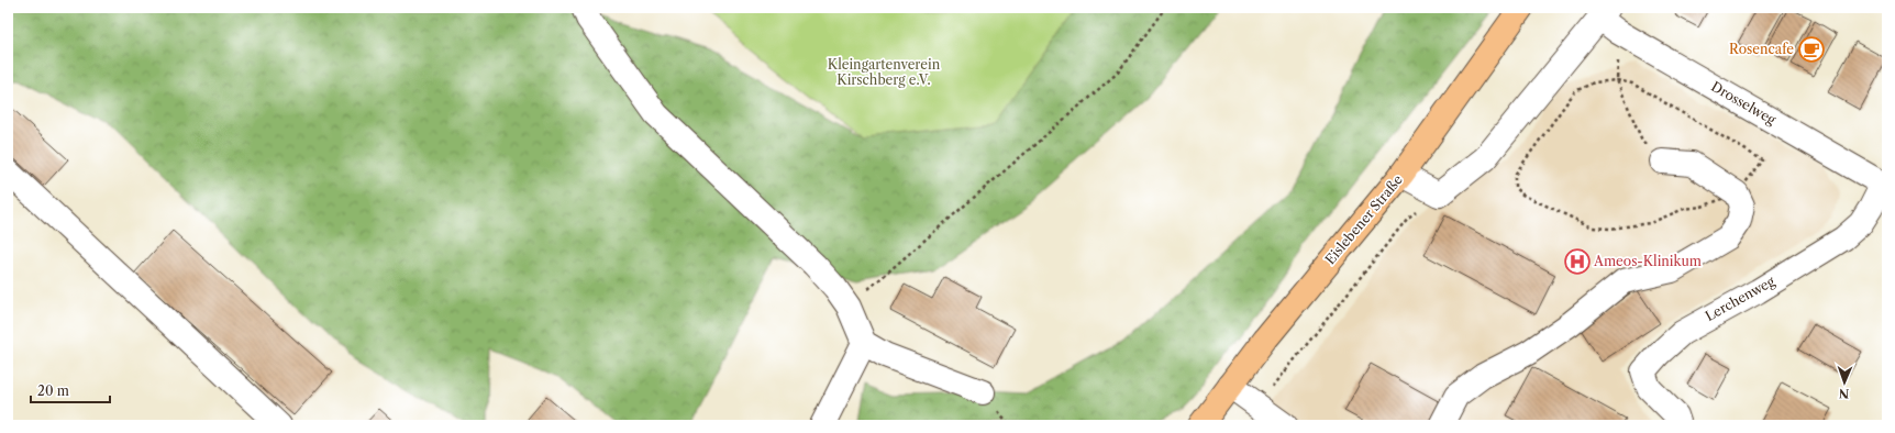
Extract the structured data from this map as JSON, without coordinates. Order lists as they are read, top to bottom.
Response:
{
  "streets": {
    "main road": ["Eislebener Straße"],
    "street": ["Drosselweg", "Lerchenweg"]
  },
  "crossings": [
    ["Drosselweg", "Lerchenweg"]
  ],
  "parks": ["Kleingartenverein Kirschberg e.V."],
  "places": {
    "cafe": ["Rosencafe"],
    "hospital": ["Ameos-Klinikum"]
  },
  "scale_bar": "20 m",
  "north": "bottom"
}
